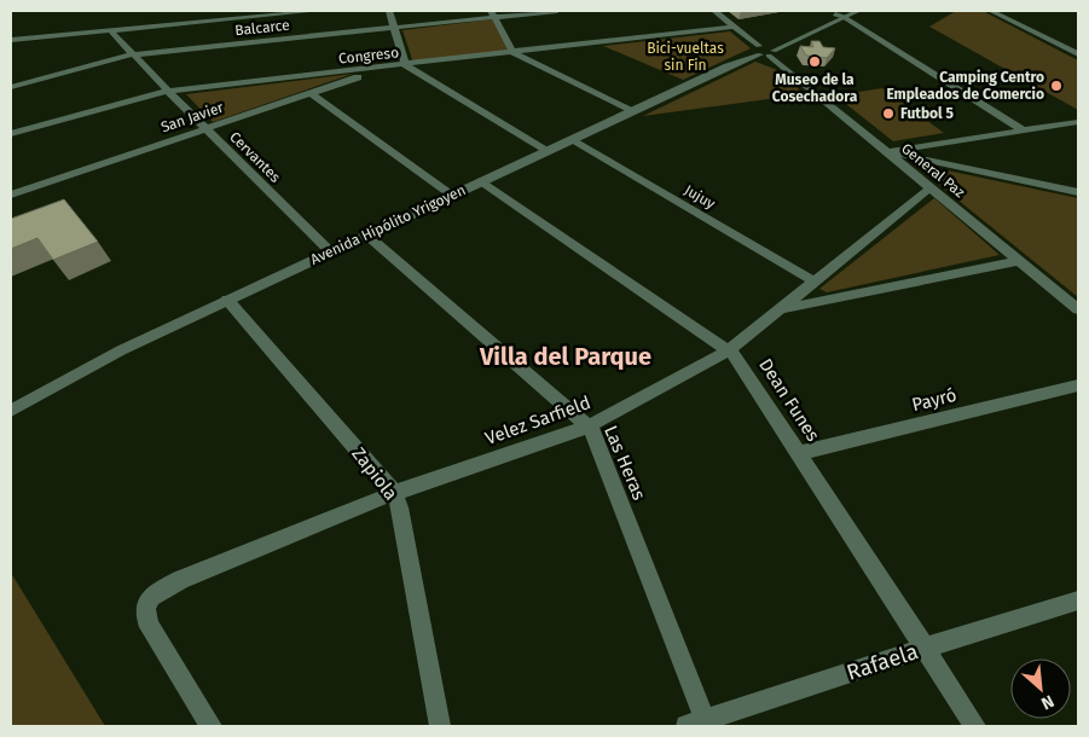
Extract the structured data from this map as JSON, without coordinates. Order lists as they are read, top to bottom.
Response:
{
  "streets": {
    "street": [
      "Balcarce",
      "Congreso",
      "San Javier",
      "Cervantes",
      "General Paz",
      "Jujuy",
      "Avenida Hipólito Yrigoyen",
      "Dean Funes",
      "Payró",
      "Velez Sarfield",
      "Las Heras",
      "Zapiola",
      "Rafaela"
    ]
  },
  "crossings": [
    ["Balcarce", "Cervantes"],
    ["Congreso", "San Javier"],
    ["Congreso", "Cervantes"],
    ["Congreso", "General Paz"],
    ["San Javier", "Cervantes"],
    ["Cervantes", "Avenida Hipólito Yrigoyen"],
    ["General Paz", "Avenida Hipólito Yrigoyen"],
    ["General Paz", "Velez Sarfield"],
    ["Jujuy", "Avenida Hipólito Yrigoyen"],
    ["Jujuy", "Velez Sarfield"],
    ["Avenida Hipólito Yrigoyen", "Dean Funes"],
    ["Avenida Hipólito Yrigoyen", "Las Heras"],
    ["Avenida Hipólito Yrigoyen", "Zapiola"],
    ["Dean Funes", "Payró"],
    ["Dean Funes", "Velez Sarfield"],
    ["Dean Funes", "Rafaela"],
    ["Velez Sarfield", "Las Heras"],
    ["Velez Sarfield", "Zapiola"],
    ["Las Heras", "Rafaela"]
  ],
  "districts": ["Villa del Parque"],
  "parks": ["Bici-vueltas sin Fin"],
  "places": ["Museo de la Cosechadora", "Camping Centro Empleados de Comercio", "Futbol 5"],
  "north": "bottom right"
}
